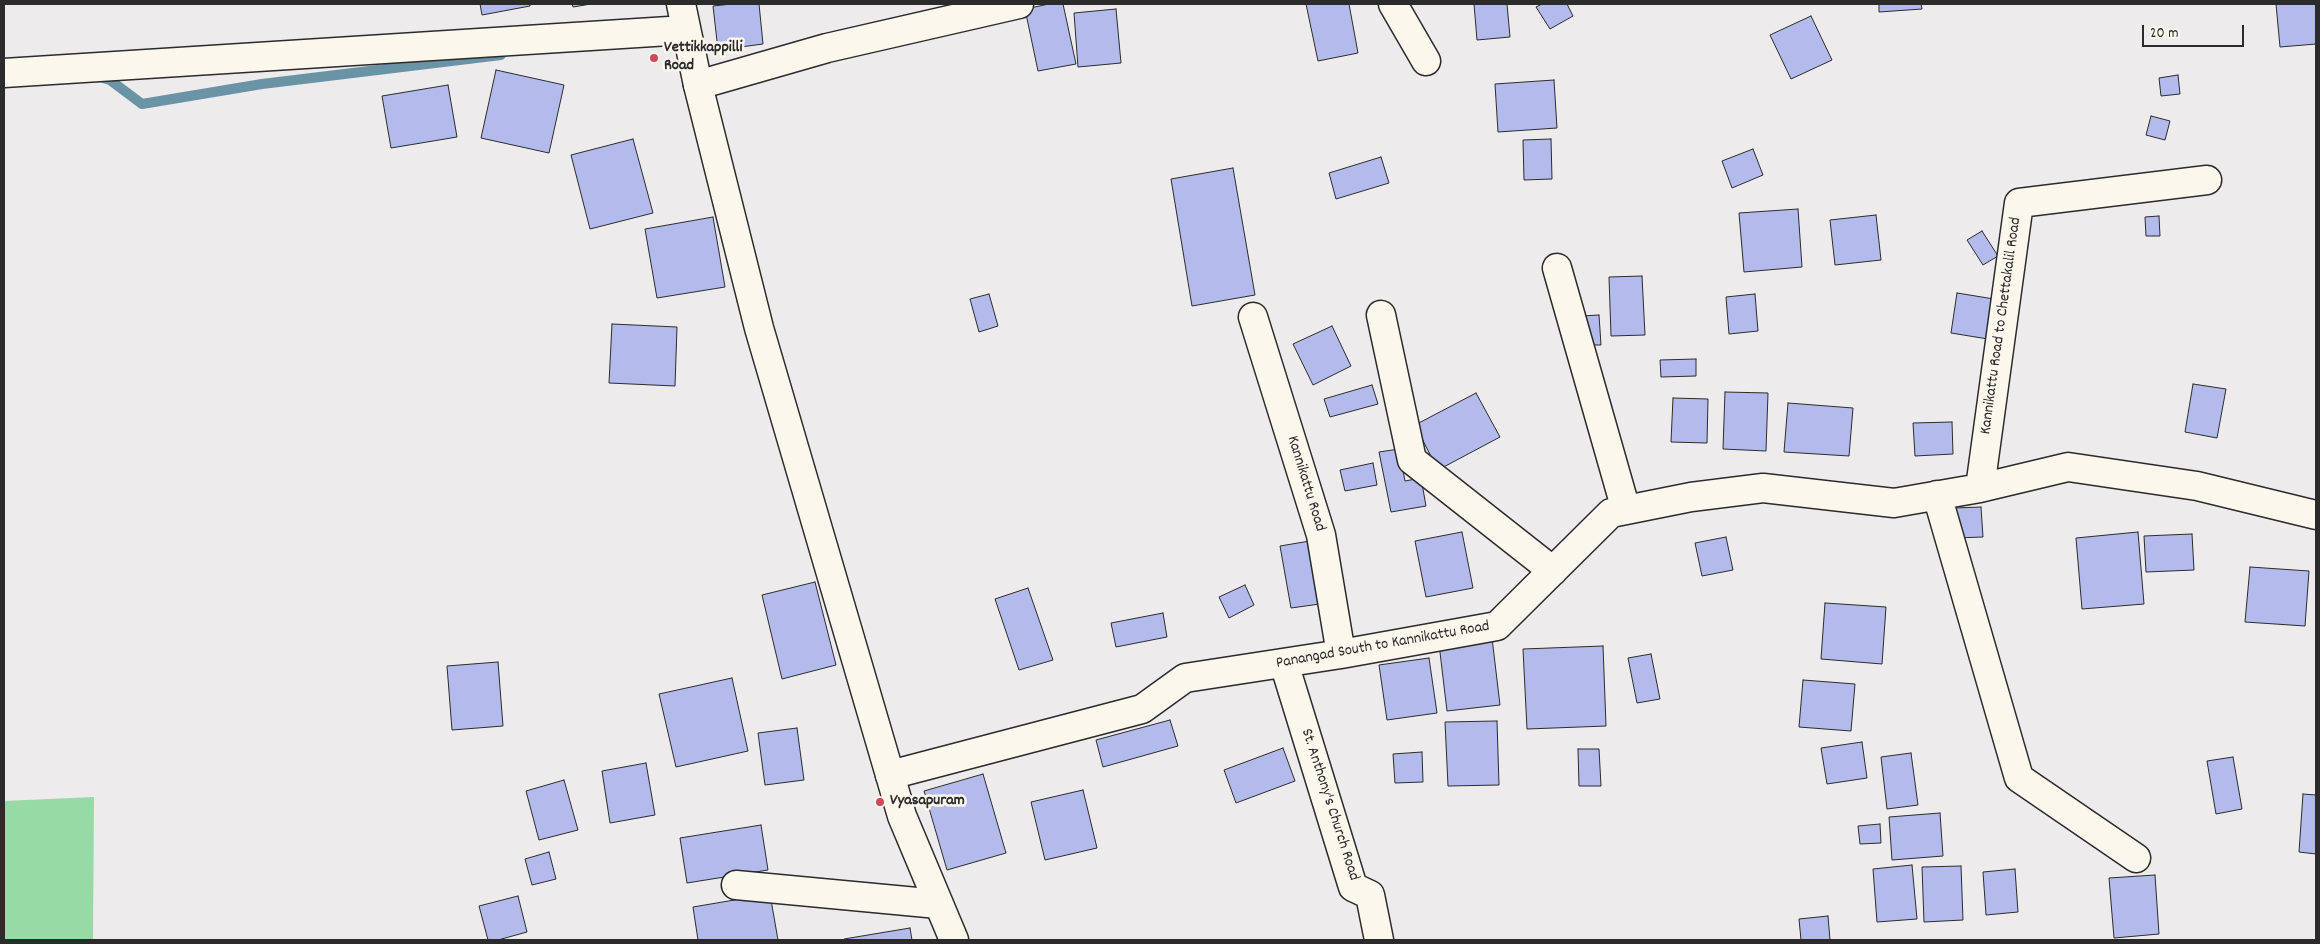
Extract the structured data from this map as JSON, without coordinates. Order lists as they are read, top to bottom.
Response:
{
  "streets": {
    "street": [
      "Kannikattu Road to Chettakalil Road",
      "Kannikattu Road",
      "Panangad South to Kannikattu Road",
      "St. Anthony's Church Road"
    ]
  },
  "crossings": [
    ["Kannikattu Road to Chettakalil Road", "Panangad South to Kannikattu Road"],
    ["Kannikattu Road", "Panangad South to Kannikattu Road"],
    ["Panangad South to Kannikattu Road", "St. Anthony's Church Road"]
  ],
  "places": ["Vettikkappilli Road", "Vyasapuram"],
  "scale_bar": "20 m"
}
